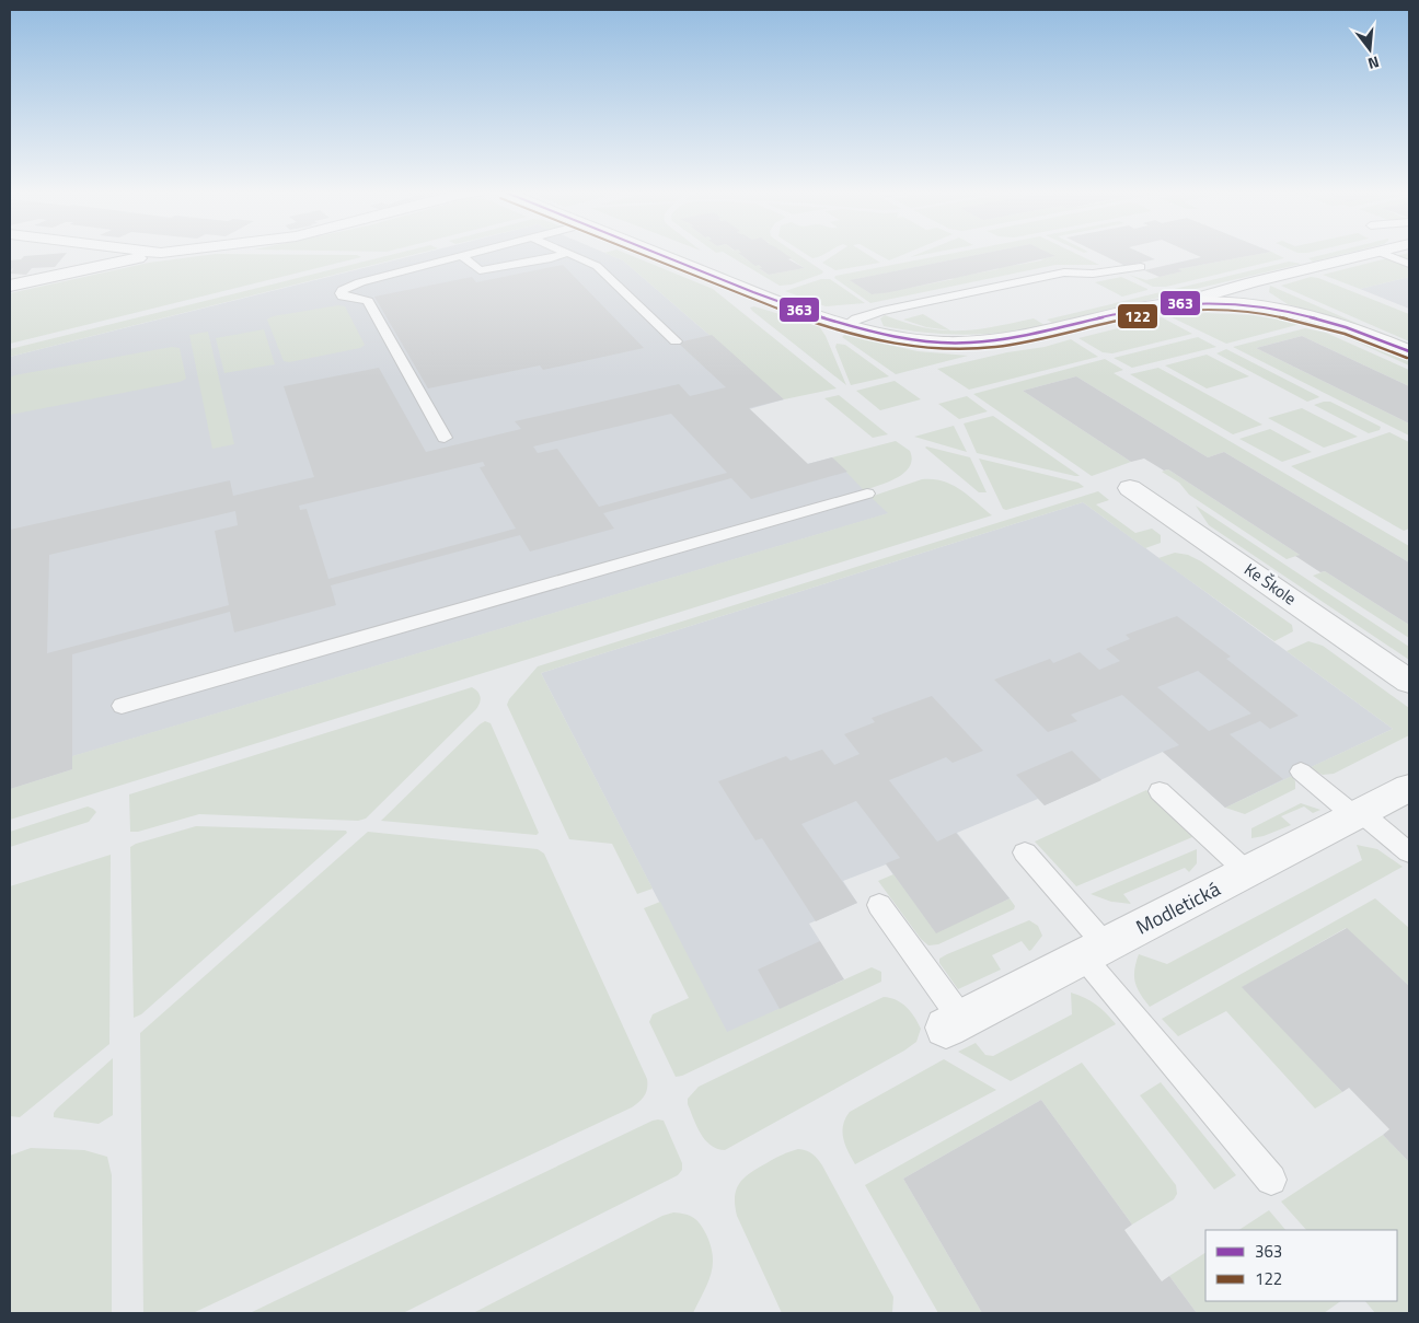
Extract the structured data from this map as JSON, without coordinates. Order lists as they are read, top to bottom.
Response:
{
  "streets": {
    "street": ["Ke Škole", "Modletická"]
  },
  "lines": ["transit line 363", "transit line 122"],
  "legend": ["363", "122"],
  "north": "bottom"
}
